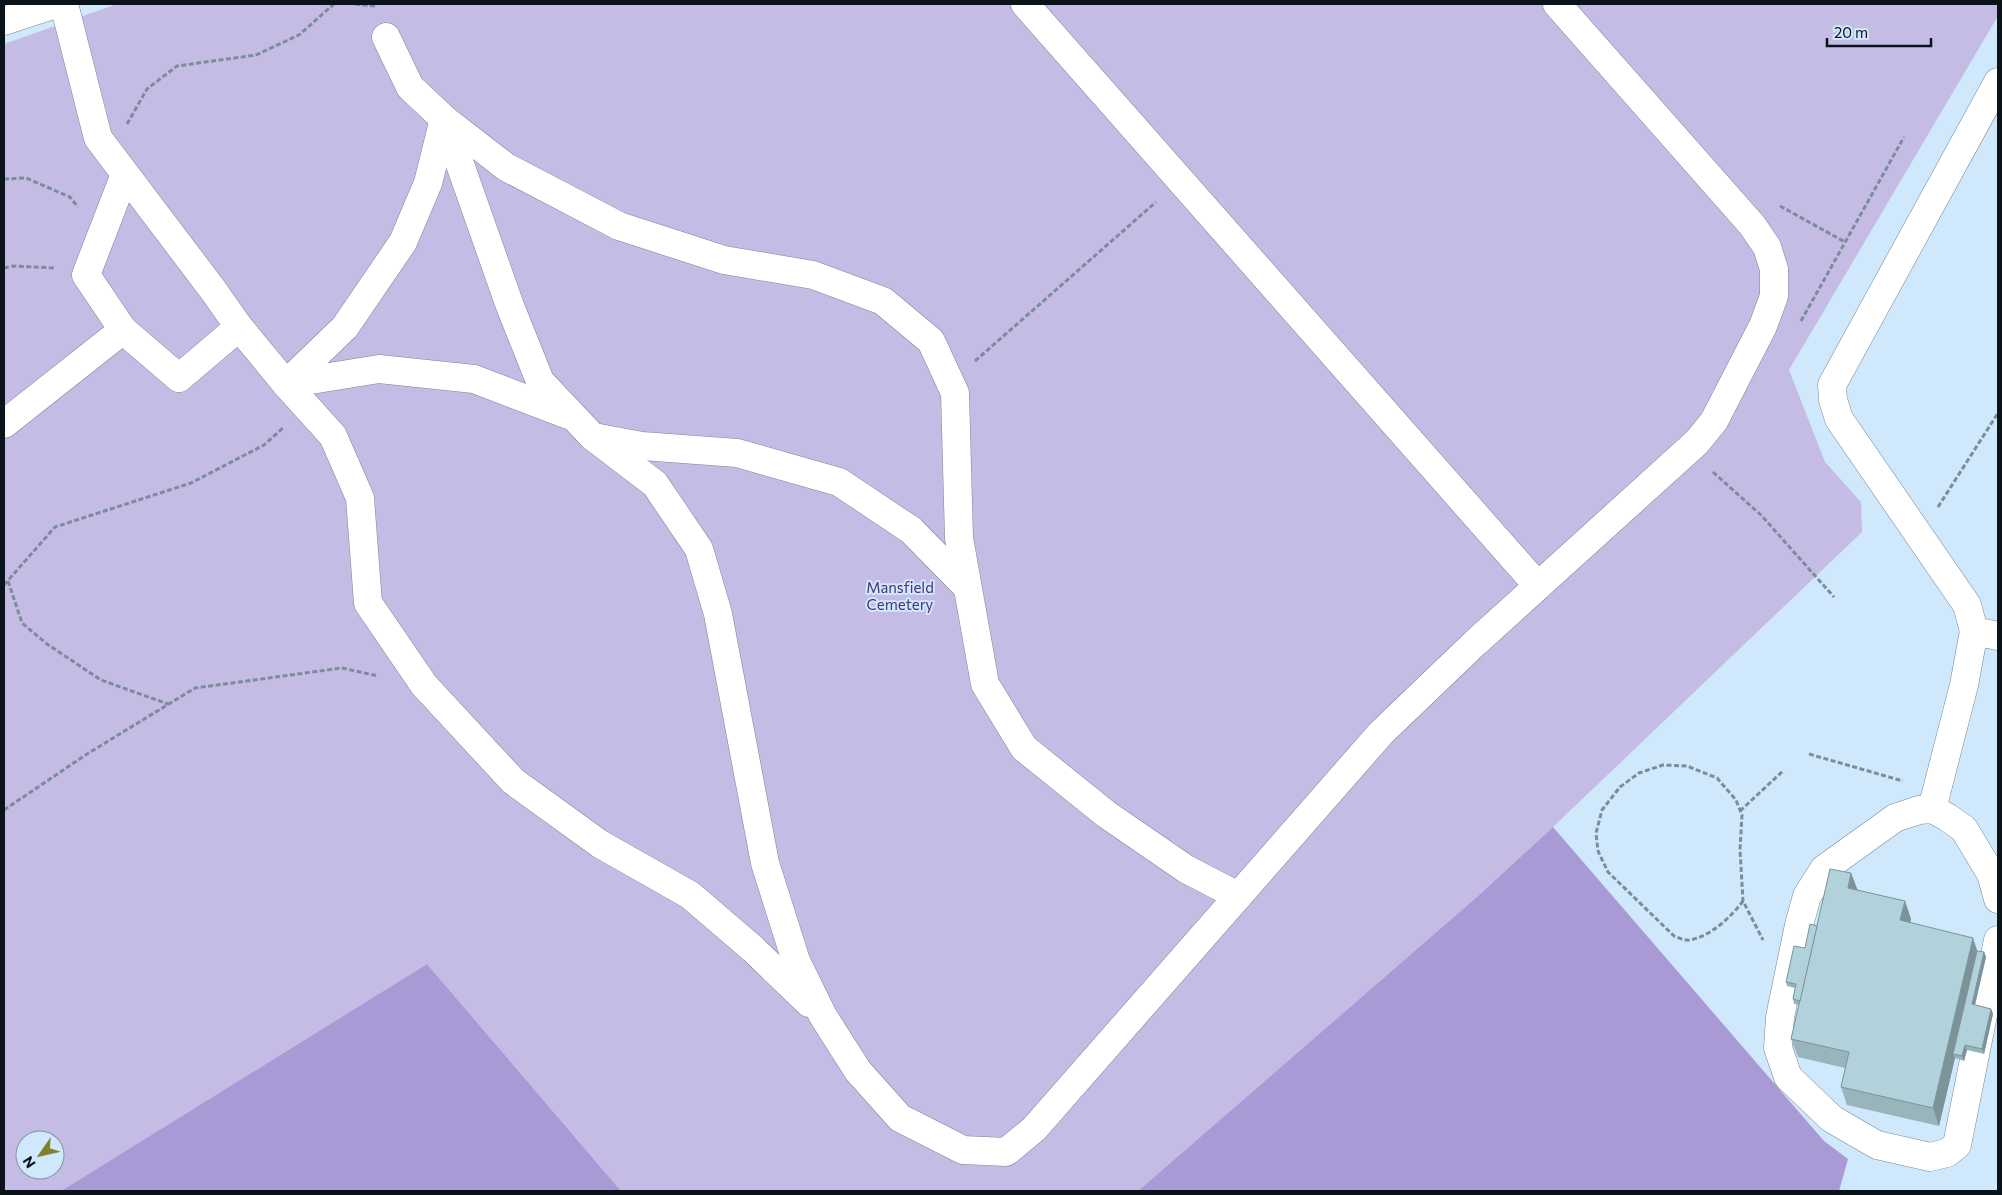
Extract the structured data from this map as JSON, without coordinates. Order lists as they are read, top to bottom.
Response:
{
  "parks": ["Mansfield Cemetery"],
  "scale_bar": "20 m",
  "north": "bottom left"
}
